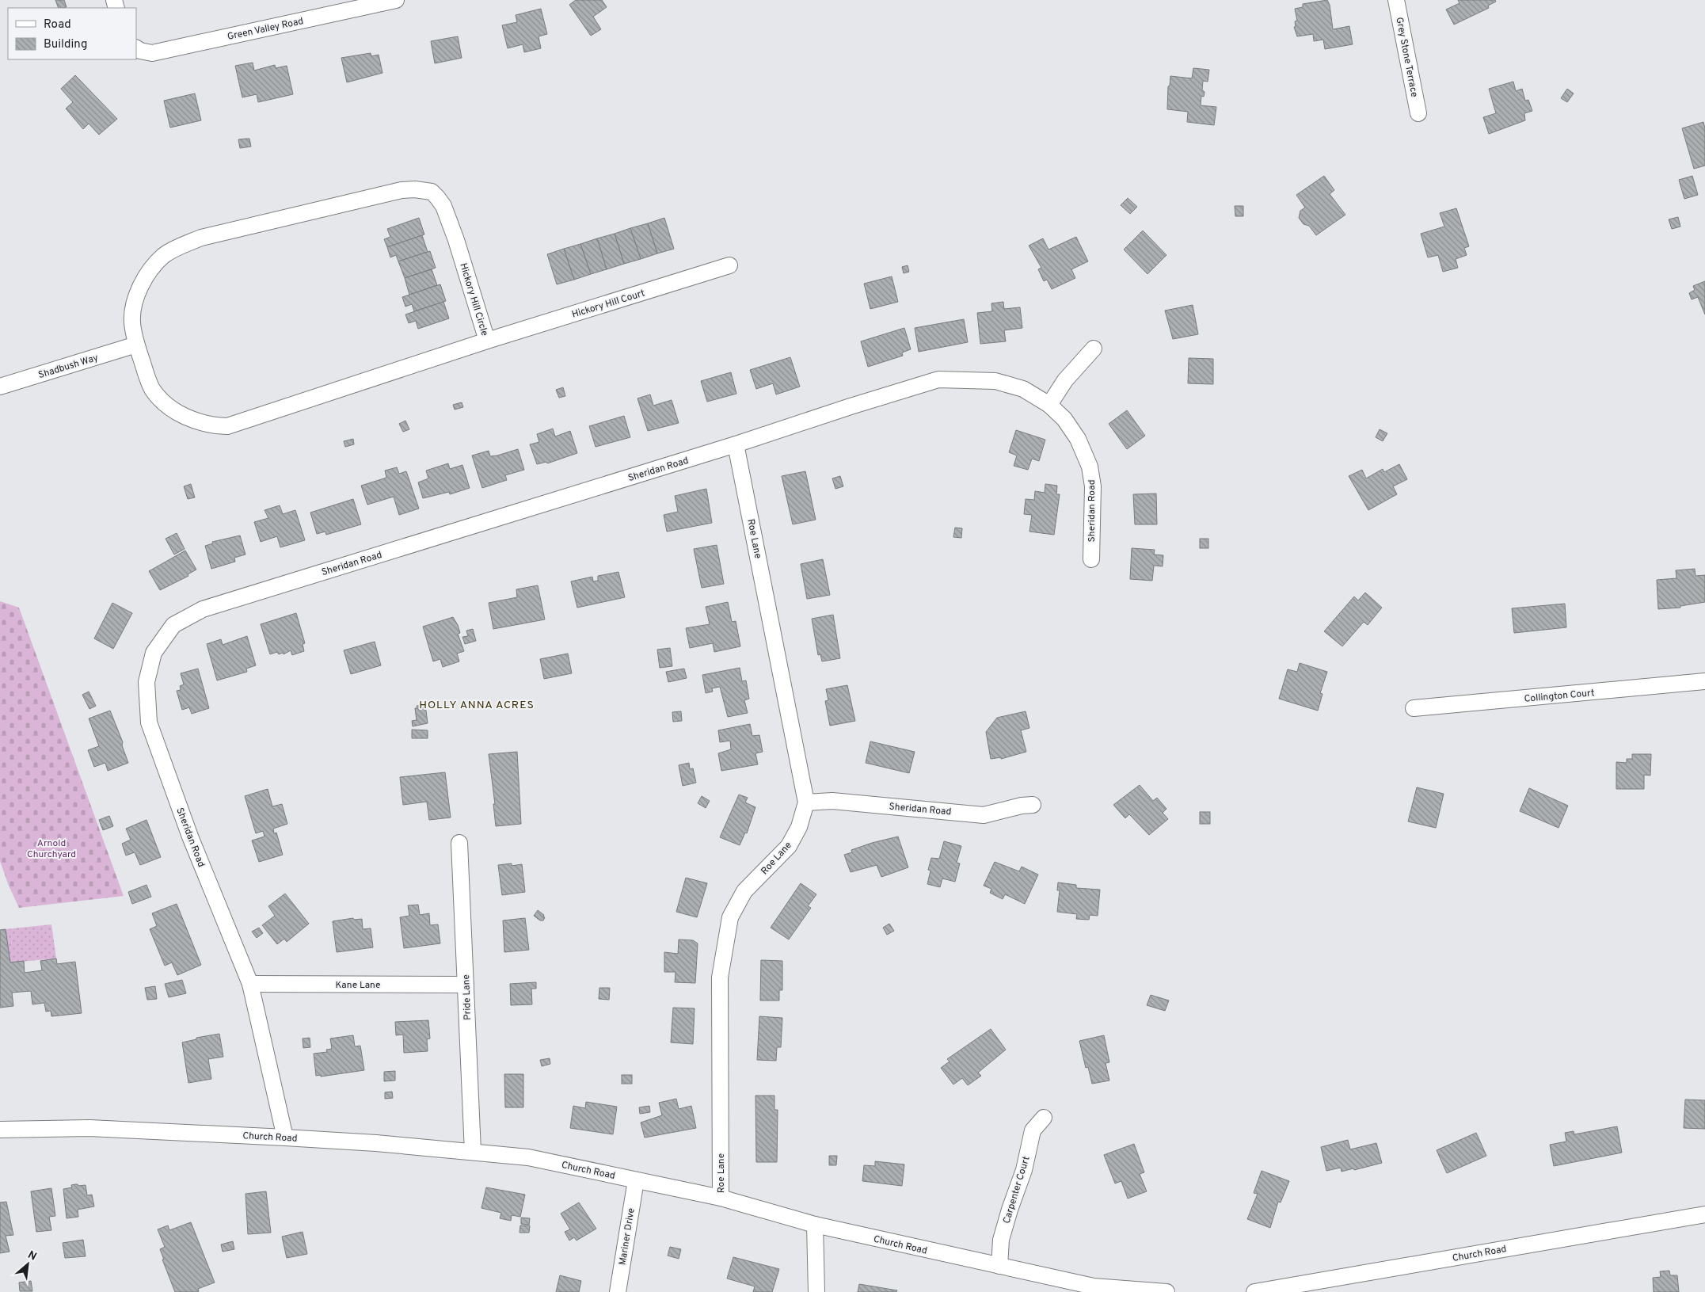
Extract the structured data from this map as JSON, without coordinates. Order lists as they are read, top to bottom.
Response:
{
  "streets": {
    "street": [
      "Green Valley Road",
      "Grey Stone Terrace",
      "Hickory Hill Circle",
      "Hickory Hill Court",
      "Shadbush Way",
      "Sheridan Road",
      "Roe Lane",
      "Collington Court",
      "Kane Lane",
      "Pride Lane",
      "Church Road",
      "Carpenter Court",
      "Mariner Drive"
    ]
  },
  "crossings": [
    ["Hickory Hill Circle", "Hickory Hill Court"],
    ["Hickory Hill Circle", "Shadbush Way"],
    ["Sheridan Road", "Roe Lane"],
    ["Sheridan Road", "Kane Lane"],
    ["Sheridan Road", "Church Road"],
    ["Roe Lane", "Church Road"],
    ["Kane Lane", "Pride Lane"],
    ["Pride Lane", "Church Road"],
    ["Church Road", "Carpenter Court"],
    ["Church Road", "Mariner Drive"]
  ],
  "districts": ["HOLLY ANNA ACRES"],
  "parks": ["Arnold Churchyard"],
  "legend": ["Road", "Building"],
  "north": "top right"
}
